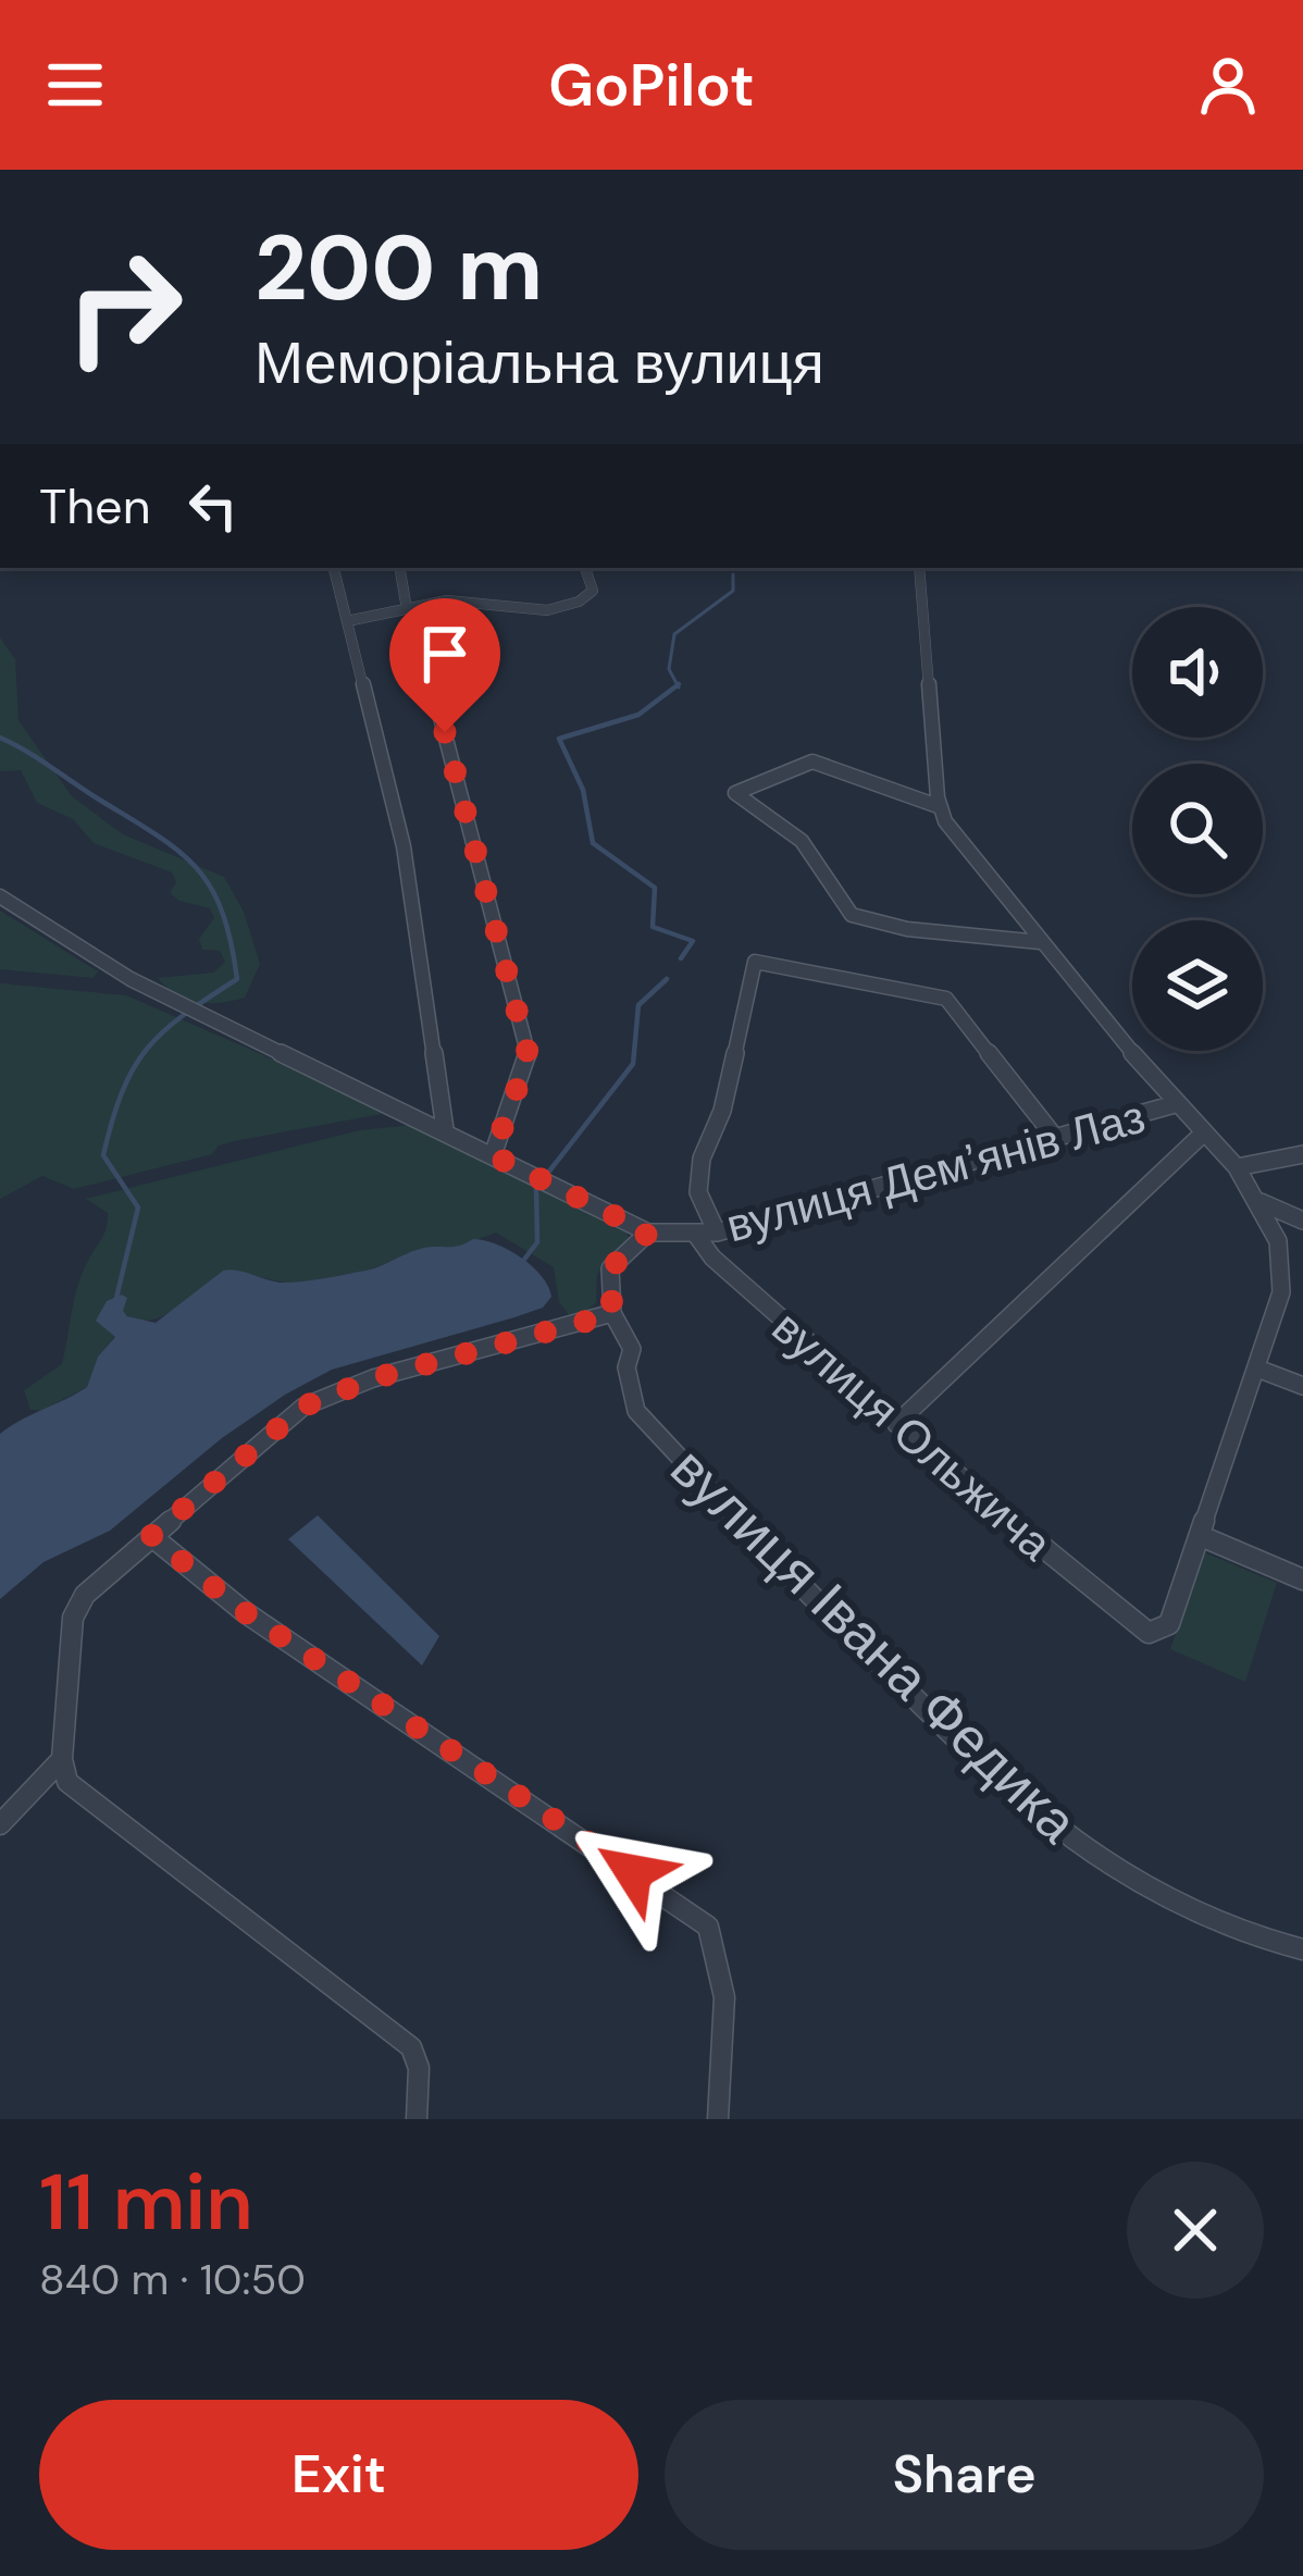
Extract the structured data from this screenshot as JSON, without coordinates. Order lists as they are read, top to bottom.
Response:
{
  "streets": {
    "street": ["вулиця Демʼянів Лаз", "вулиця Ольжича", "вулиця Івана Федика"]
  },
  "crossings": [
    ["вулиця Демʼянів Лаз", "вулиця Ольжича"],
    ["вулиця Демʼянів Лаз", "вулиця Івана Федика"]
  ],
  "page": {
    "header": "GoPilot",
    "turn": ["200 m", "Меморіальна вулиця"],
    "then": "Then",
    "heading": ["11 min", "840 m · 10:50"],
    "buttons": ["Exit", "Share"]
  }
}
